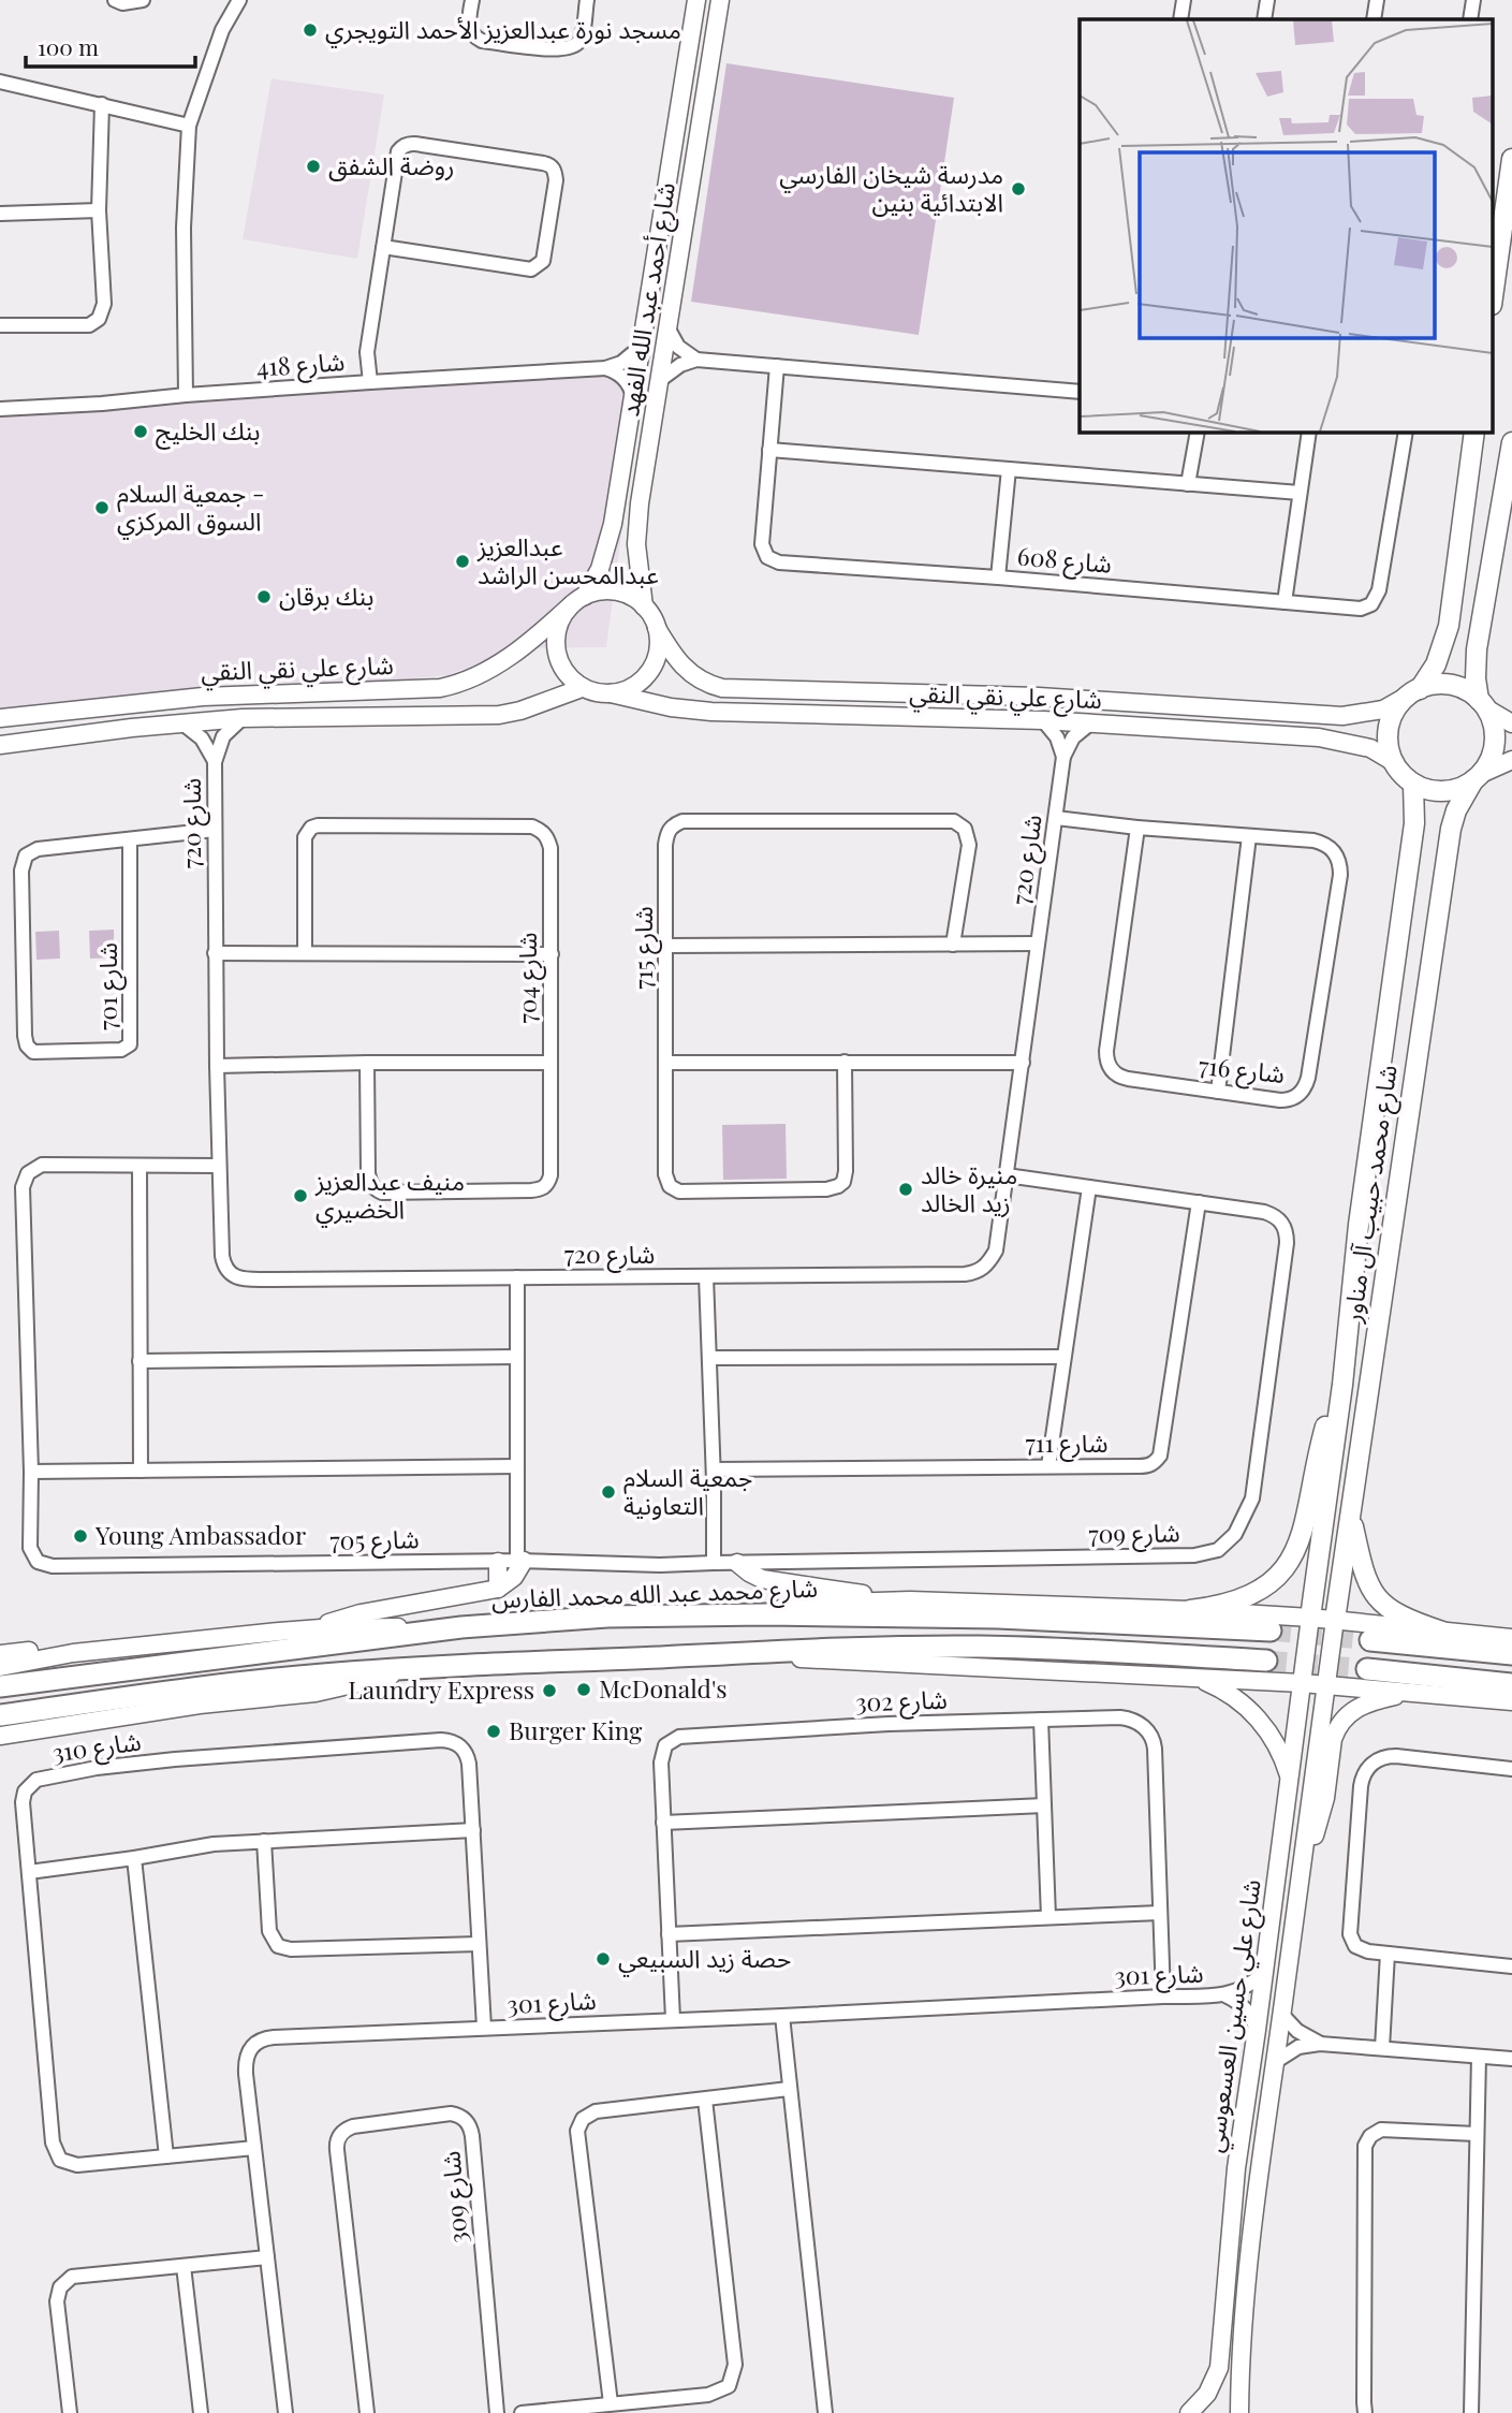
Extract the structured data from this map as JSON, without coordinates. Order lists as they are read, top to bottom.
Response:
{
  "streets": {
    "main road": ["شارع محمد حبيب آل مناور", "شارع محمد عبد الله محمد الفارس"],
    "street": [
      "شارع أحمد عبد الله الفهد",
      "شارع 418",
      "شارع 608",
      "شارع علي نقي النقي",
      "شارع 720",
      "شارع 715",
      "شارع 704",
      "شارع 701",
      "شارع 716",
      "شارع 711",
      "شارع 709",
      "شارع 705",
      "شارع 302",
      "شارع 310",
      "شارع 301",
      "شارع علي حسين العسعوسي",
      "شارع 309"
    ]
  },
  "crossings": [
    ["شارع أحمد عبد الله الفهد", "شارع 418"],
    ["شارع أحمد عبد الله الفهد", "شارع علي نقي النقي"],
    ["شارع علي نقي النقي", "شارع 720"],
    ["شارع علي نقي النقي", "شارع محمد حبيب آل مناور"],
    ["شارع 720", "شارع 701"],
    ["شارع 720", "شارع 716"],
    ["شارع 720", "شارع 709"],
    ["شارع 720", "شارع 705"],
    ["شارع محمد حبيب آل مناور", "شارع علي حسين العسعوسي"],
    ["شارع 711", "شارع 709"],
    ["شارع 709", "شارع 705"],
    ["شارع 302", "شارع 301"],
    ["شارع 310", "شارع 301"],
    ["شارع 301", "شارع علي حسين العسعوسي"]
  ],
  "places": [
    "مسجد نورة عبدالعزيز الأحمد التويجري",
    "روضة الشفق",
    "مدرسة شيخان الفارسي الابتدائية بنين",
    "بنك الخليج",
    "جمعية السلام - السوق المركزي",
    "عبدالعزيز عبدالمحسن الراشد",
    "بنك برقان",
    "منيرة خالد زيد الخالد",
    "منيف عبدالعزيز الخضيري",
    "جمعية السلام التعاونية",
    "Young Ambassador",
    "McDonald's",
    "Laundry Express",
    "Burger King",
    "حصة زيد السبيعي"
  ],
  "scale_bar": "100 m"
}
